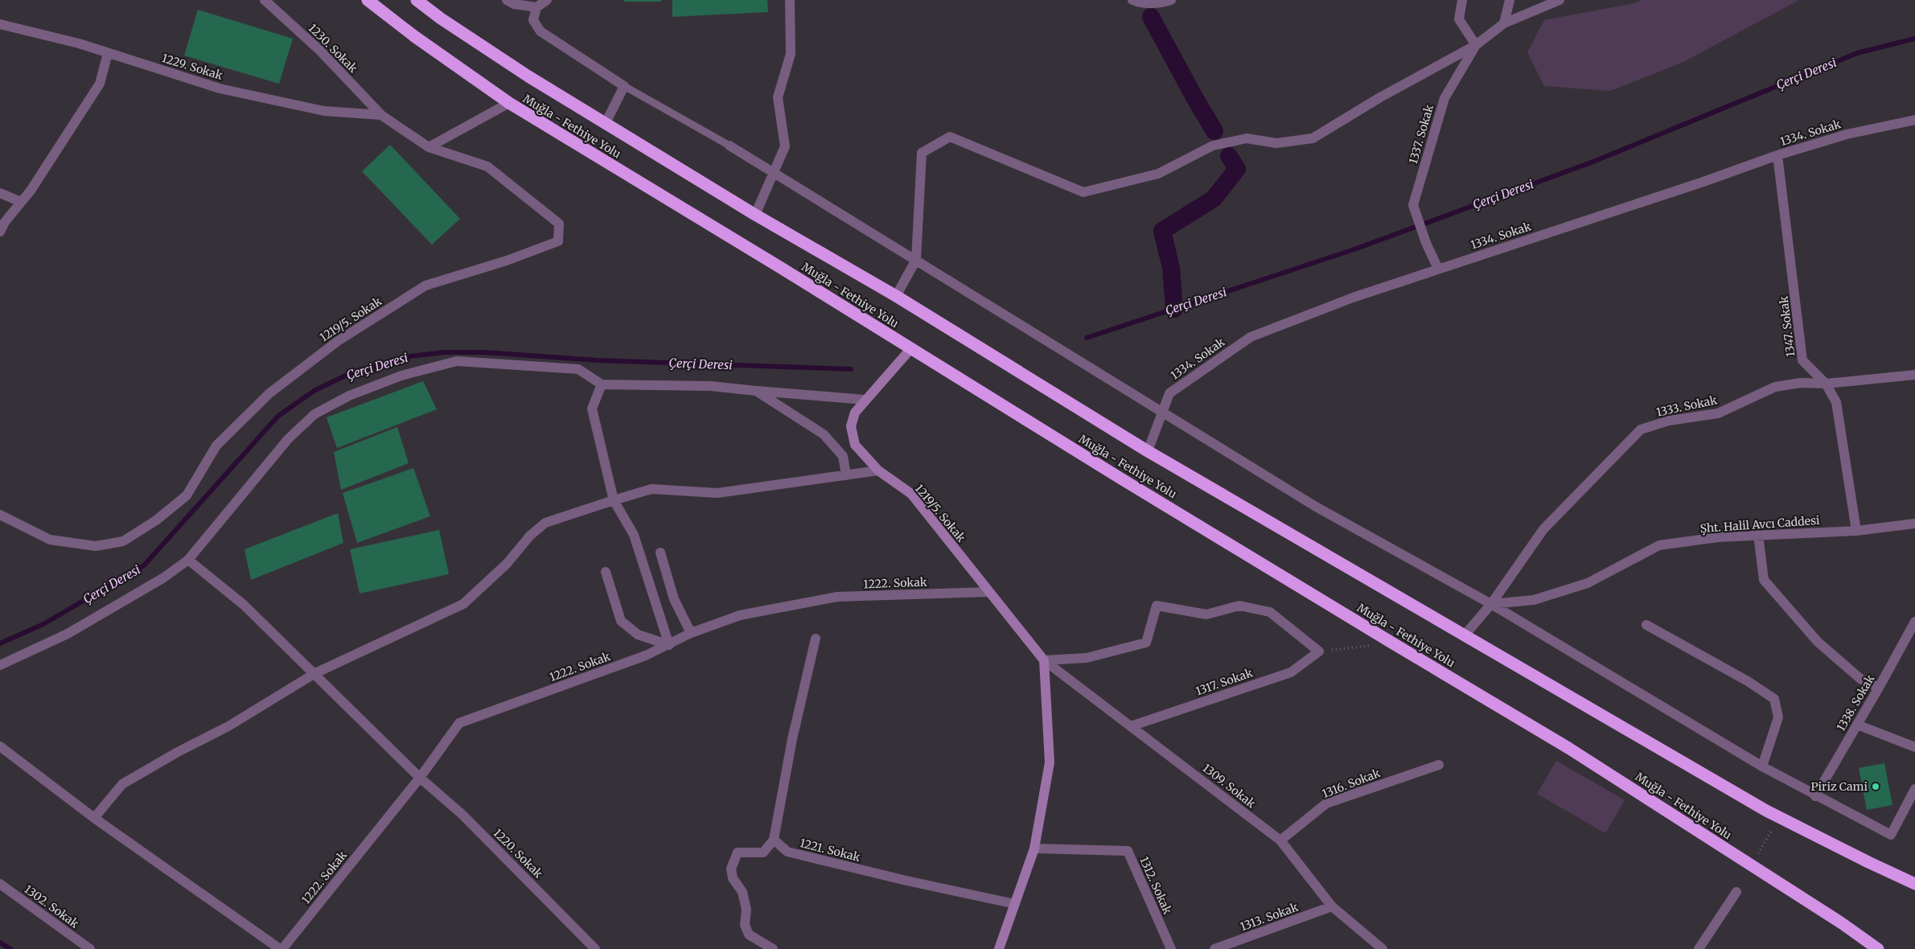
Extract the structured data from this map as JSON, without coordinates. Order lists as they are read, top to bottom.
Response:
{
  "streets": {
    "highway": ["Muğla - Fethiye Yolu"],
    "street": [
      "1230. Sokak",
      "1229. Sokak",
      "1334. Sokak",
      "1337. Sokak",
      "1219/5. Sokak",
      "1347. Sokak",
      "1333. Sokak",
      "Şht. Halil Avcı Caddesi",
      "1222. Sokak",
      "1317. Sokak",
      "1338. Sokak",
      "1316. Sokak",
      "1309. Sokak",
      "1221. Sokak",
      "1220. Sokak",
      "1312. Sokak",
      "1302. Sokak",
      "1313. Sokak"
    ]
  },
  "crossings": [
    ["1230. Sokak", "1229. Sokak"],
    ["1230. Sokak", "1219/5. Sokak"],
    ["1229. Sokak", "1219/5. Sokak"],
    ["Muğla - Fethiye Yolu", "1334. Sokak"],
    ["Muğla - Fethiye Yolu", "1219/5. Sokak"],
    ["1334. Sokak", "1337. Sokak"],
    ["1334. Sokak", "1347. Sokak"],
    ["1219/5. Sokak", "1222. Sokak"],
    ["1219/5. Sokak", "1309. Sokak"],
    ["1347. Sokak", "1333. Sokak"],
    ["1347. Sokak", "Şht. Halil Avcı Caddesi"],
    ["1333. Sokak", "Şht. Halil Avcı Caddesi"],
    ["1222. Sokak", "1220. Sokak"],
    ["1317. Sokak", "1309. Sokak"],
    ["1316. Sokak", "1309. Sokak"],
    ["1309. Sokak", "1313. Sokak"]
  ],
  "water": ["Çerçi Deresi"],
  "places": ["Piriz Cami"]
}
